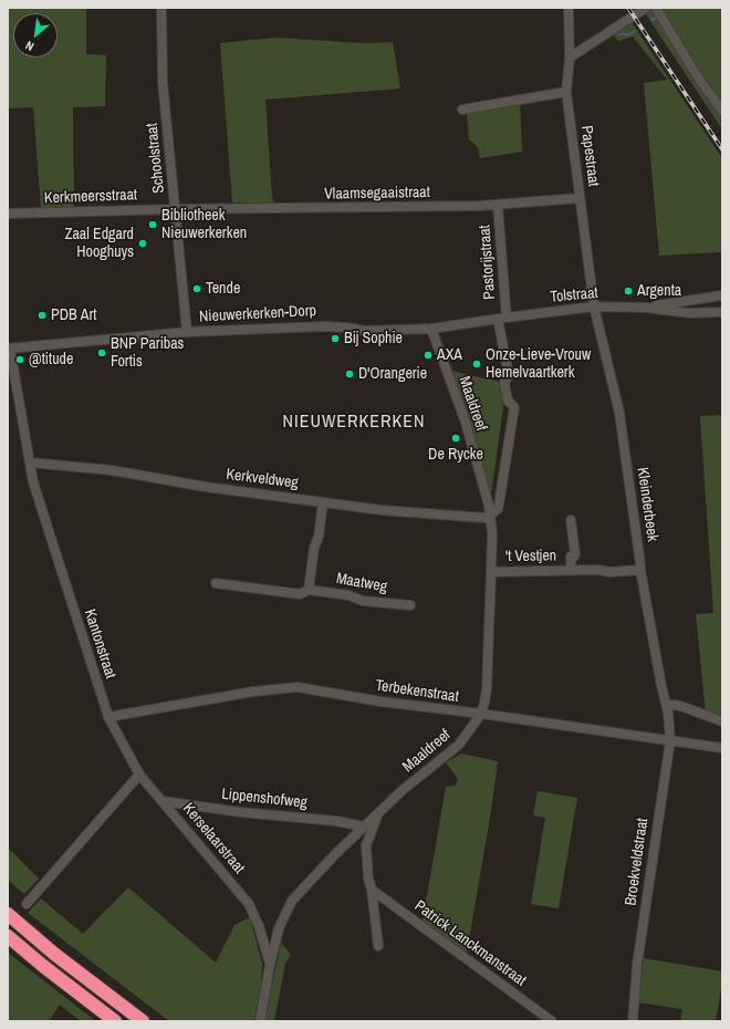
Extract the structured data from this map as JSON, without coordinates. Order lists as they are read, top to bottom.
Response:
{
  "streets": {
    "street": [
      "Papestraat",
      "Schoolstraat",
      "Vlaamsegaaistraat",
      "Kerkmeersstraat",
      "Pastorijstraat",
      "Tolstraat",
      "Nieuwerkerken-Dorp",
      "Maaldreef",
      "Kerkveldweg",
      "Kleinderbeek",
      "'t Vestjen",
      "Maatweg",
      "Kantonstraat",
      "Terbekenstraat",
      "Lippenshofweg",
      "Kerselaarstraat",
      "Broekveldstraat",
      "Patrick Lanckmanstraat"
    ]
  },
  "crossings": [
    ["Papestraat", "Vlaamsegaaistraat"],
    ["Papestraat", "Tolstraat"],
    ["Papestraat", "Kleinderbeek"],
    ["Schoolstraat", "Vlaamsegaaistraat"],
    ["Schoolstraat", "Kerkmeersstraat"],
    ["Schoolstraat", "Nieuwerkerken-Dorp"],
    ["Vlaamsegaaistraat", "Kerkmeersstraat"],
    ["Vlaamsegaaistraat", "Pastorijstraat"],
    ["Pastorijstraat", "Tolstraat"],
    ["Pastorijstraat", "Nieuwerkerken-Dorp"],
    ["Pastorijstraat", "Maaldreef"],
    ["Tolstraat", "Nieuwerkerken-Dorp"],
    ["Tolstraat", "Maaldreef"],
    ["Tolstraat", "Kleinderbeek"],
    ["Nieuwerkerken-Dorp", "Maaldreef"],
    ["Nieuwerkerken-Dorp", "Kantonstraat"],
    ["Maaldreef", "Kerkveldweg"],
    ["Maaldreef", "'t Vestjen"],
    ["Maaldreef", "Terbekenstraat"],
    ["Maaldreef", "Patrick Lanckmanstraat"],
    ["Kerkveldweg", "Kantonstraat"],
    ["Kleinderbeek", "'t Vestjen"],
    ["Kleinderbeek", "Broekveldstraat"],
    ["Kantonstraat", "Terbekenstraat"],
    ["Kantonstraat", "Kerselaarstraat"],
    ["Terbekenstraat", "Broekveldstraat"],
    ["Lippenshofweg", "Kerselaarstraat"]
  ],
  "districts": ["NIEUWERKERKEN"],
  "places": [
    "Bibliotheek Nieuwerkerken",
    "Zaal Edgard Hooghuys",
    "Tende",
    "Argenta",
    "PDB Art",
    "Bij Sophie",
    "BNP Paribas Fortis",
    "AXA",
    "@titude",
    "Onze-Lieve-Vrouw Hemelvaartkerk",
    "D'Orangerie",
    "De Rycke"
  ],
  "north": "bottom left"
}
